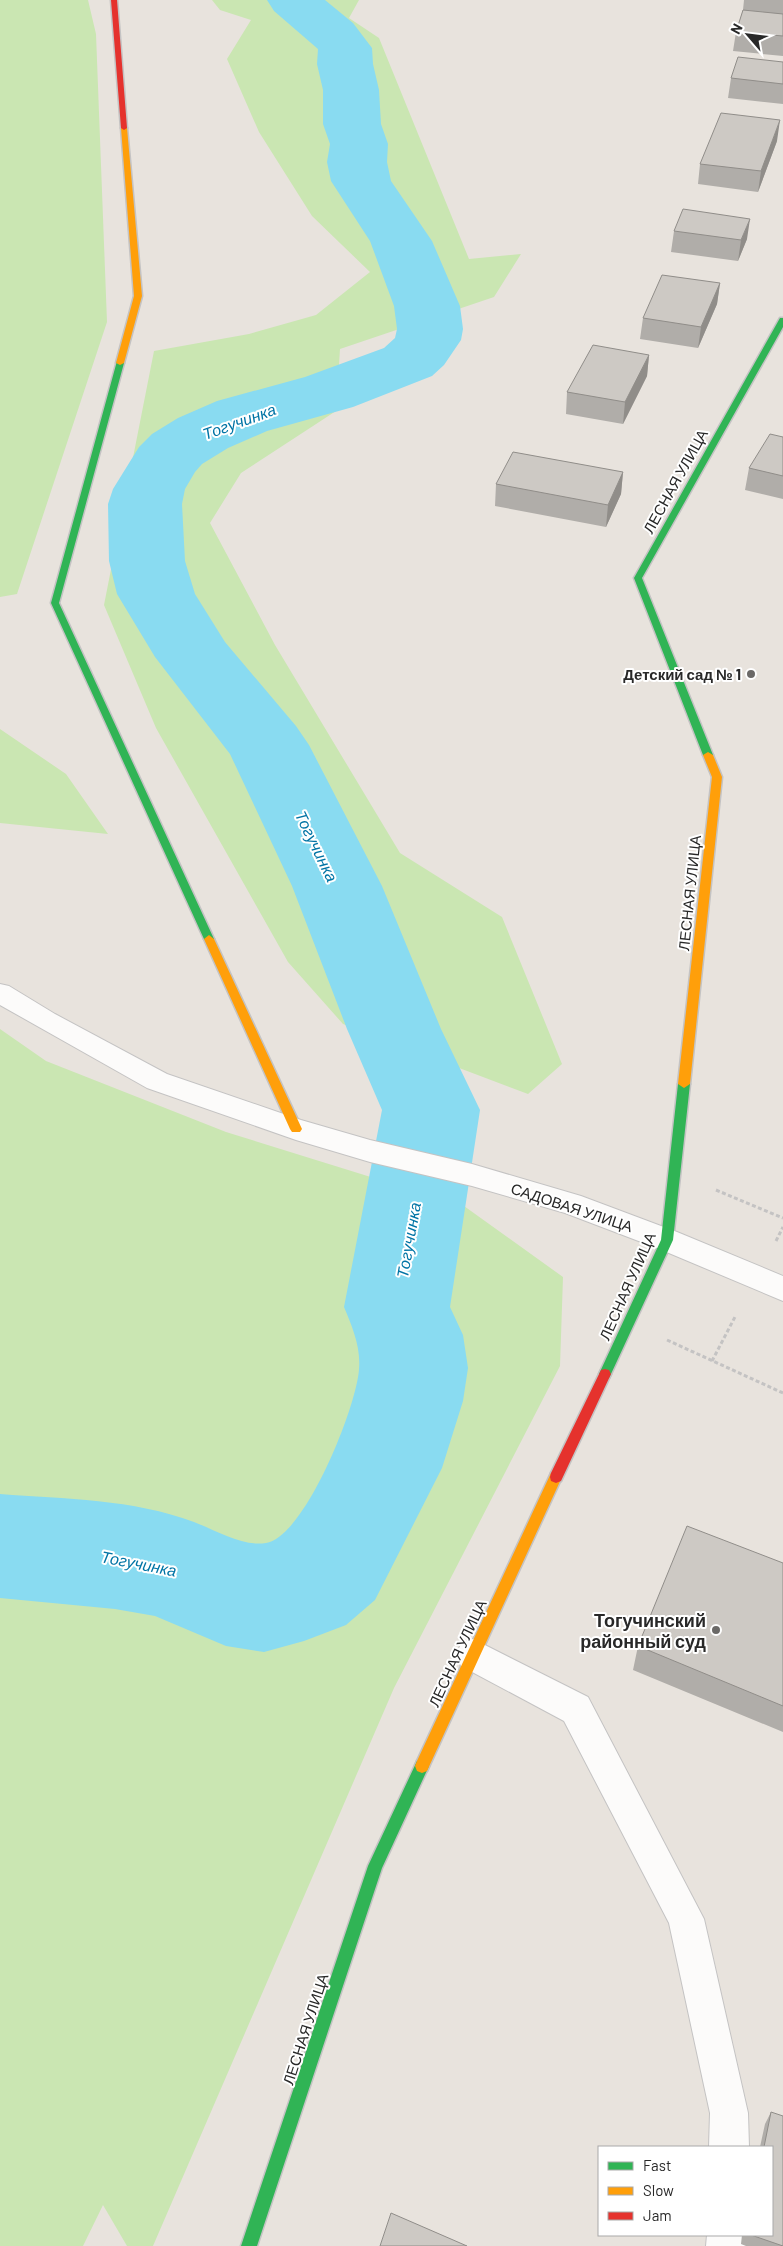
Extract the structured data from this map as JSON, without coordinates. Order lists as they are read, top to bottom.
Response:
{
  "streets": {
    "street": ["ЛЕСНАЯ УЛИЦА", "САДОВАЯ УЛИЦА"]
  },
  "crossings": [
    ["ЛЕСНАЯ УЛИЦА", "САДОВАЯ УЛИЦА"]
  ],
  "water": ["Тогучинка"],
  "places": ["Детский сад № 1", "Тогучинский районный суд"],
  "legend": ["Fast", "Slow", "Jam"],
  "north": "top left"
}
